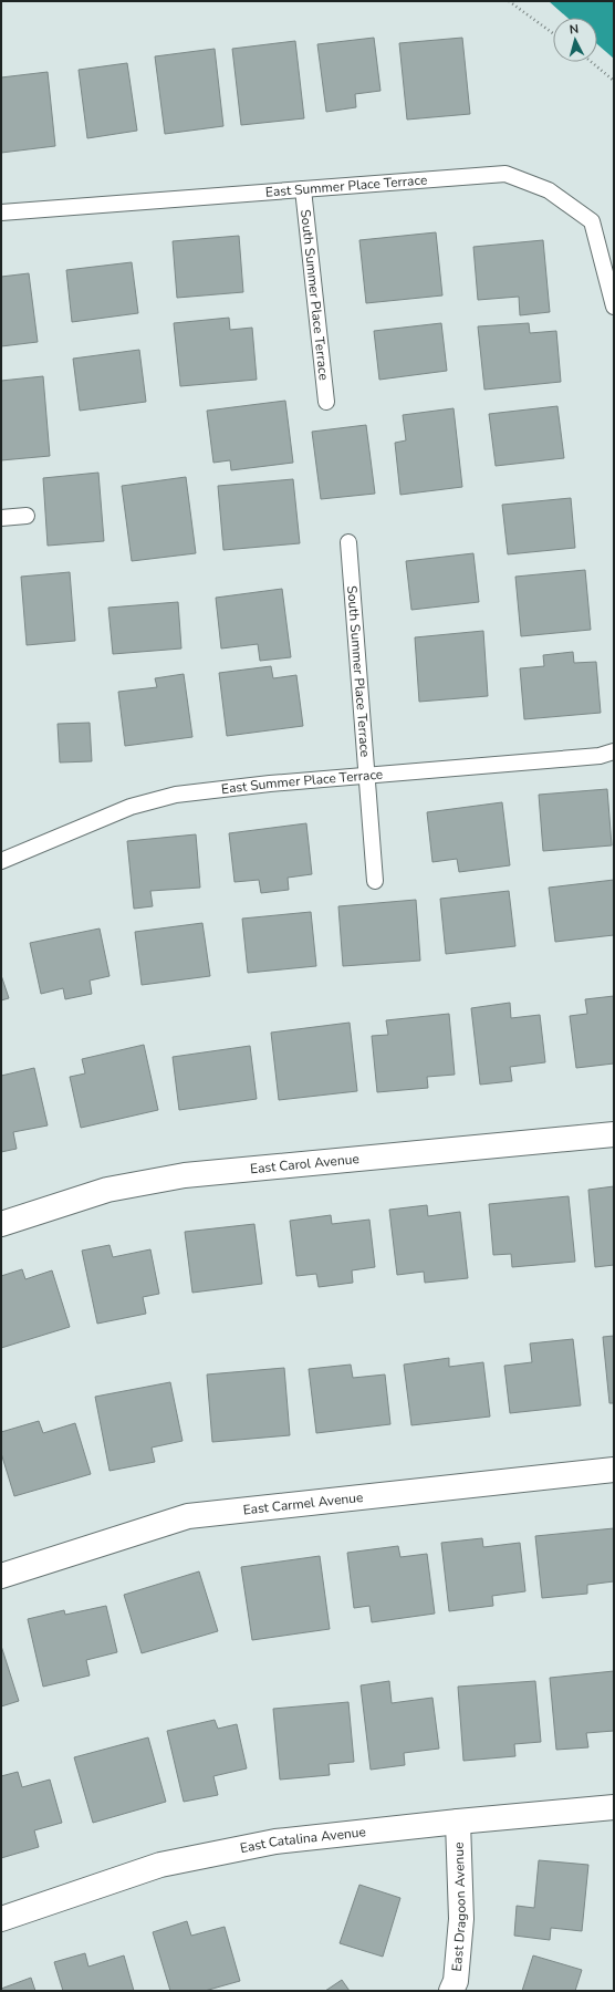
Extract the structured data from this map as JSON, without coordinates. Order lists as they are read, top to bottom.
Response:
{
  "streets": {
    "street": [
      "East Carol Avenue",
      "East Carmel Avenue",
      "East Catalina Avenue",
      "East Dragoon Avenue"
    ],
    "lane": ["East Summer Place Terrace", "South Summer Place Terrace"]
  },
  "crossings": [
    ["East Summer Place Terrace", "South Summer Place Terrace"],
    ["East Catalina Avenue", "East Dragoon Avenue"]
  ],
  "north": "top"
}
